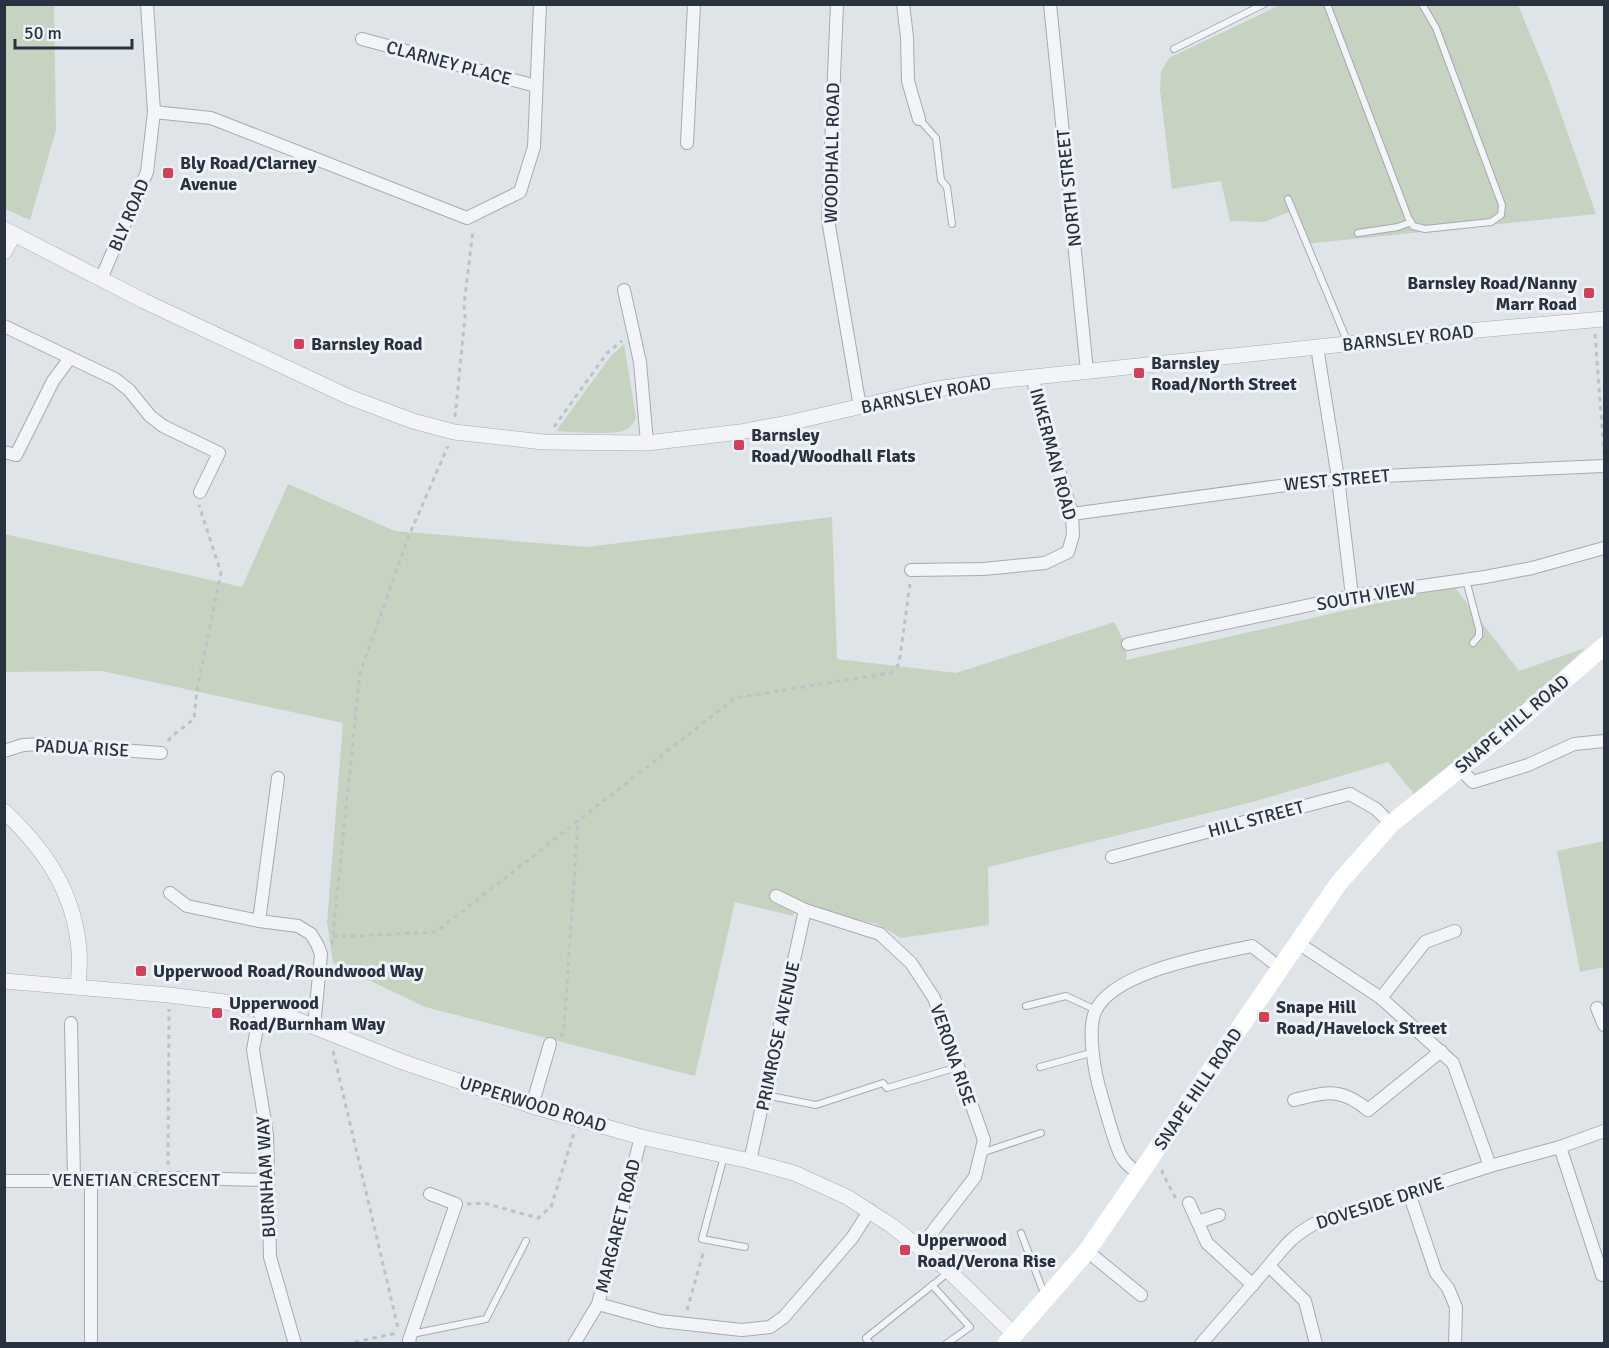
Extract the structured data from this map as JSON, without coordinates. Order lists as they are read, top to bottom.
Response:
{
  "streets": {
    "main road": ["SNAPE HILL ROAD"],
    "street": [
      "CLARNEY PLACE",
      "WOODHALL ROAD",
      "NORTH STREET",
      "BLY ROAD",
      "BARNSLEY ROAD",
      "INKERMAN ROAD",
      "WEST STREET",
      "SOUTH VIEW",
      "PADUA RISE",
      "HILL STREET",
      "PRIMROSE AVENUE",
      "VERONA RISE",
      "UPPERWOOD ROAD",
      "BURNHAM WAY",
      "VENETIAN CRESCENT",
      "DOVESIDE DRIVE",
      "MARGARET ROAD"
    ]
  },
  "crossings": [
    ["WOODHALL ROAD", "BARNSLEY ROAD"],
    ["NORTH STREET", "BARNSLEY ROAD"],
    ["BLY ROAD", "BARNSLEY ROAD"],
    ["BARNSLEY ROAD", "INKERMAN ROAD"],
    ["INKERMAN ROAD", "WEST STREET"],
    ["SNAPE HILL ROAD", "HILL STREET"],
    ["SNAPE HILL ROAD", "UPPERWOOD ROAD"],
    ["PRIMROSE AVENUE", "VERONA RISE"],
    ["PRIMROSE AVENUE", "UPPERWOOD ROAD"],
    ["VERONA RISE", "UPPERWOOD ROAD"],
    ["UPPERWOOD ROAD", "BURNHAM WAY"],
    ["UPPERWOOD ROAD", "MARGARET ROAD"],
    ["BURNHAM WAY", "VENETIAN CRESCENT"]
  ],
  "places": {
    "transit": [
      "Bly Road/Clarney Avenue",
      "Barnsley Road/Nanny Marr Road",
      "Barnsley Road",
      "Barnsley Road/North Street",
      "Barnsley Road/Woodhall Flats",
      "Upperwood Road/Roundwood Way",
      "Upperwood Road/Burnham Way",
      "Snape Hill Road/Havelock Street",
      "Upperwood Road/Verona Rise"
    ]
  },
  "scale_bar": "50 m"
}
